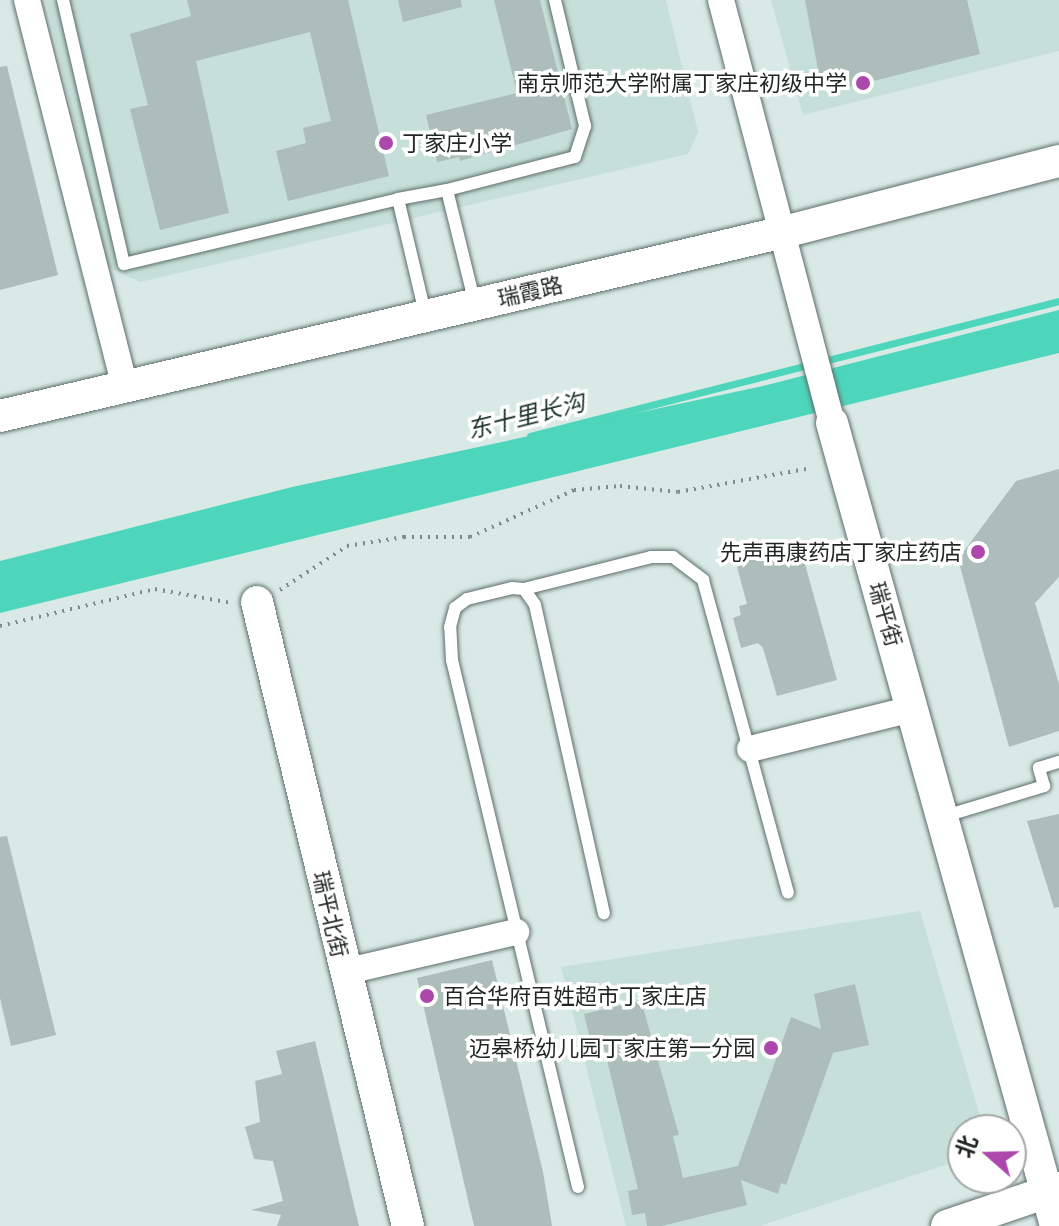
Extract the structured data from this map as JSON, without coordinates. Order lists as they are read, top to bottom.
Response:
{
  "streets": {
    "street": ["瑞霞路", "瑞平街", "瑞平北街"]
  },
  "crossings": [
    ["瑞霞路", "瑞平街"]
  ],
  "water": ["东十里长沟"],
  "places": [
    "南京师范大学附属丁家庄初级中学",
    "丁家庄小学",
    "先声再康药店丁家庄药店",
    "百合华府百姓超市丁家庄店",
    "迈皋桥幼儿园丁家庄第一分园"
  ],
  "north": "left"
}
